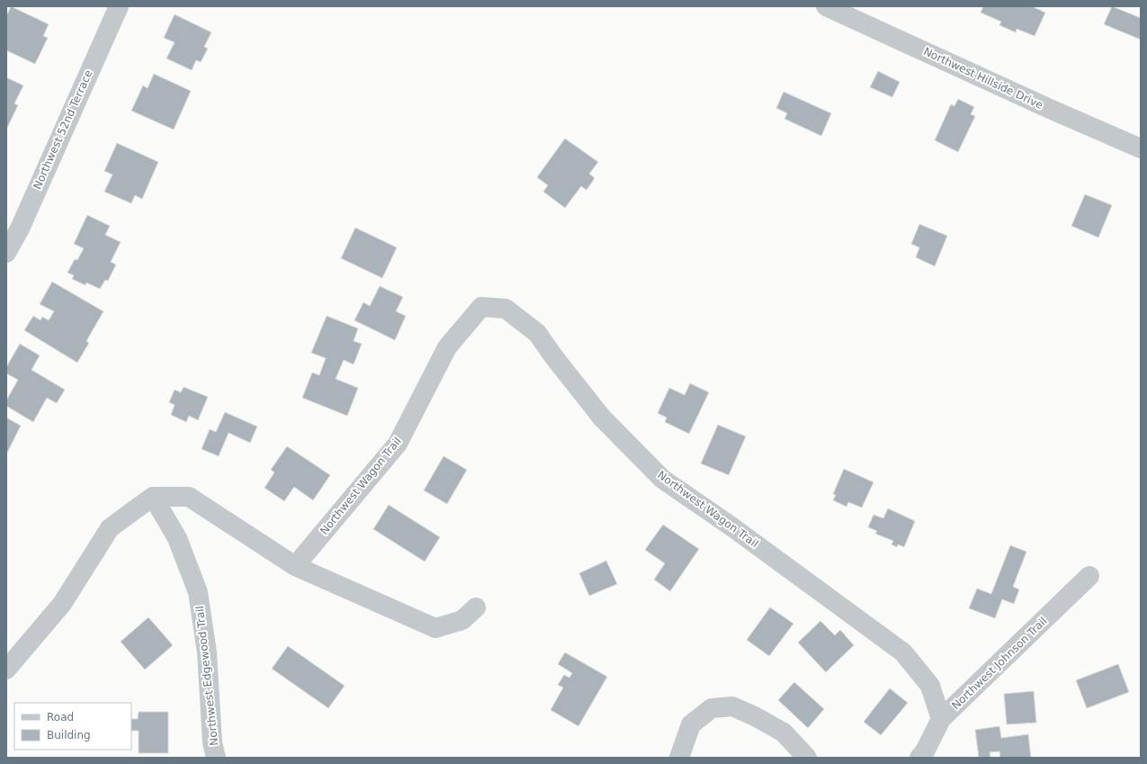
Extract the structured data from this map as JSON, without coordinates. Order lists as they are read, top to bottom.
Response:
{
  "streets": {
    "street": [
      "Northwest Hillside Drive",
      "Northwest 52nd Terrace",
      "Northwest Wagon Trail",
      "Northwest Johnson Trail",
      "Northwest Edgewood Trail"
    ]
  },
  "crossings": [
    ["Northwest Wagon Trail", "Northwest Johnson Trail"]
  ],
  "legend": ["Road", "Building"]
}
